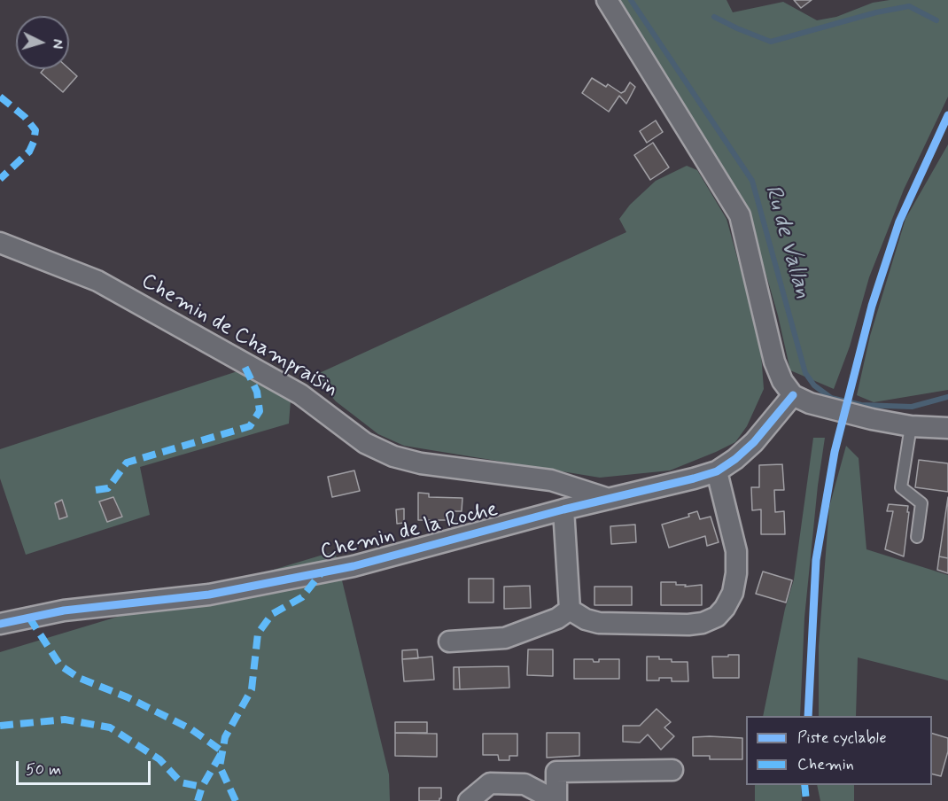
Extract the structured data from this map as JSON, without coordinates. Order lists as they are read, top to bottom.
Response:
{
  "streets": {
    "street": ["Chemin de Champraisin", "Chemin de la Roche"]
  },
  "crossings": [
    ["Chemin de Champraisin", "Chemin de la Roche"]
  ],
  "water": ["Ru de Vallan"],
  "legend": ["Piste cyclable", "Chemin"],
  "scale_bar": "50 m",
  "north": "right"
}
